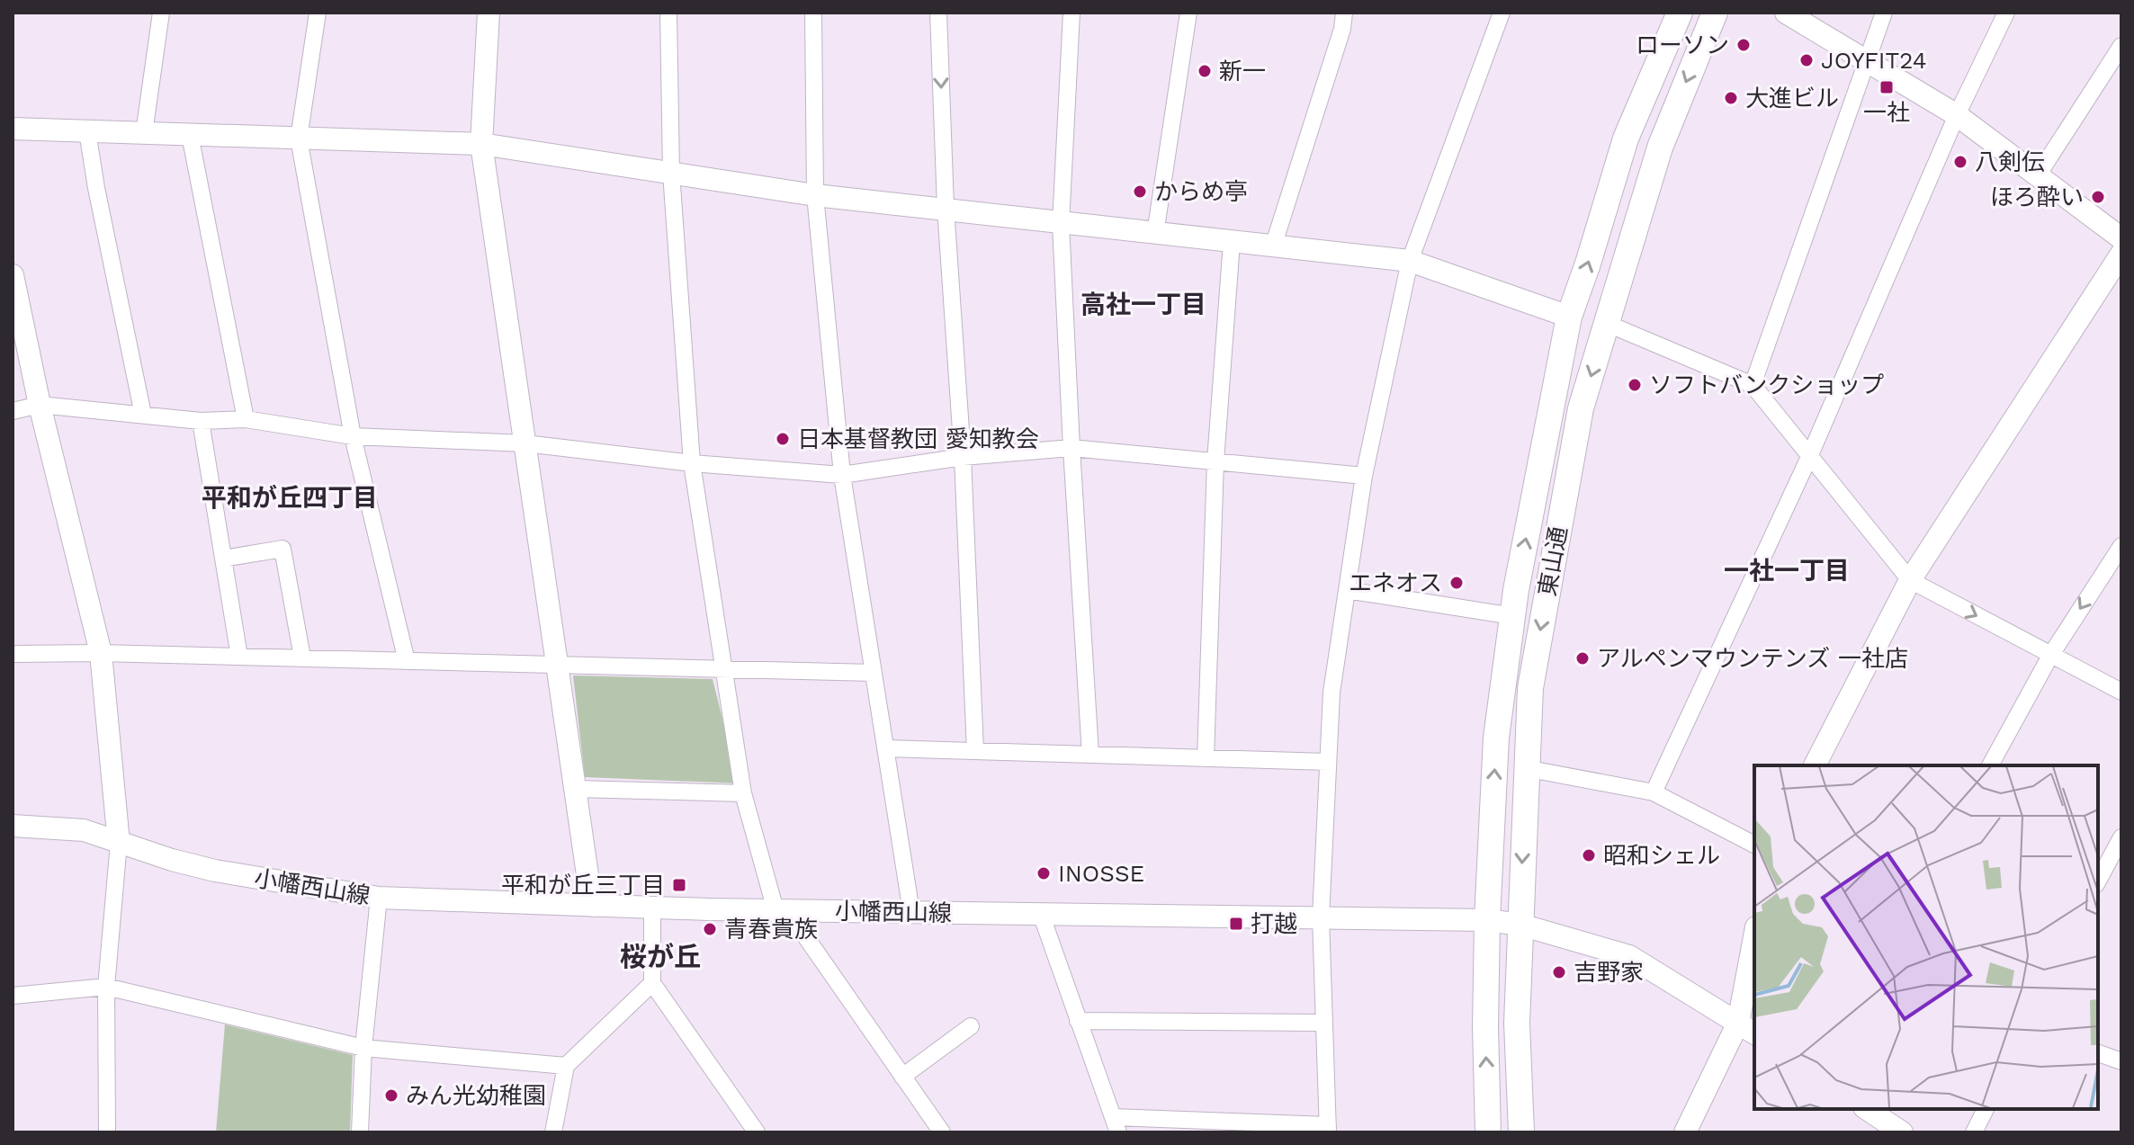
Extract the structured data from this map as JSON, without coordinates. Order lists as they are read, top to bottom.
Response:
{
  "streets": {
    "main road": ["東山通"],
    "street": ["小幡西山線"]
  },
  "crossings": [
    ["東山通", "小幡西山線"]
  ],
  "districts": [
    "高社一丁目",
    "平和が丘四丁目",
    "一社一丁目",
    "桜が丘"
  ],
  "places": {
    "other": [
      "ローソン",
      "JOYFIT24",
      "新一",
      "大進ビル",
      "八剣伝",
      "からめ亭",
      "ほろ酔い",
      "ソフトバンクショップ",
      "日本基督教団 愛知教会",
      "エネオス",
      "アルペンマウンテンズ 一社店",
      "昭和シェル",
      "INOSSE",
      "青春貴族",
      "吉野家",
      "みん光幼稚園"
    ],
    "transit": ["一社", "平和が丘三丁目", "打越"]
  }
}
